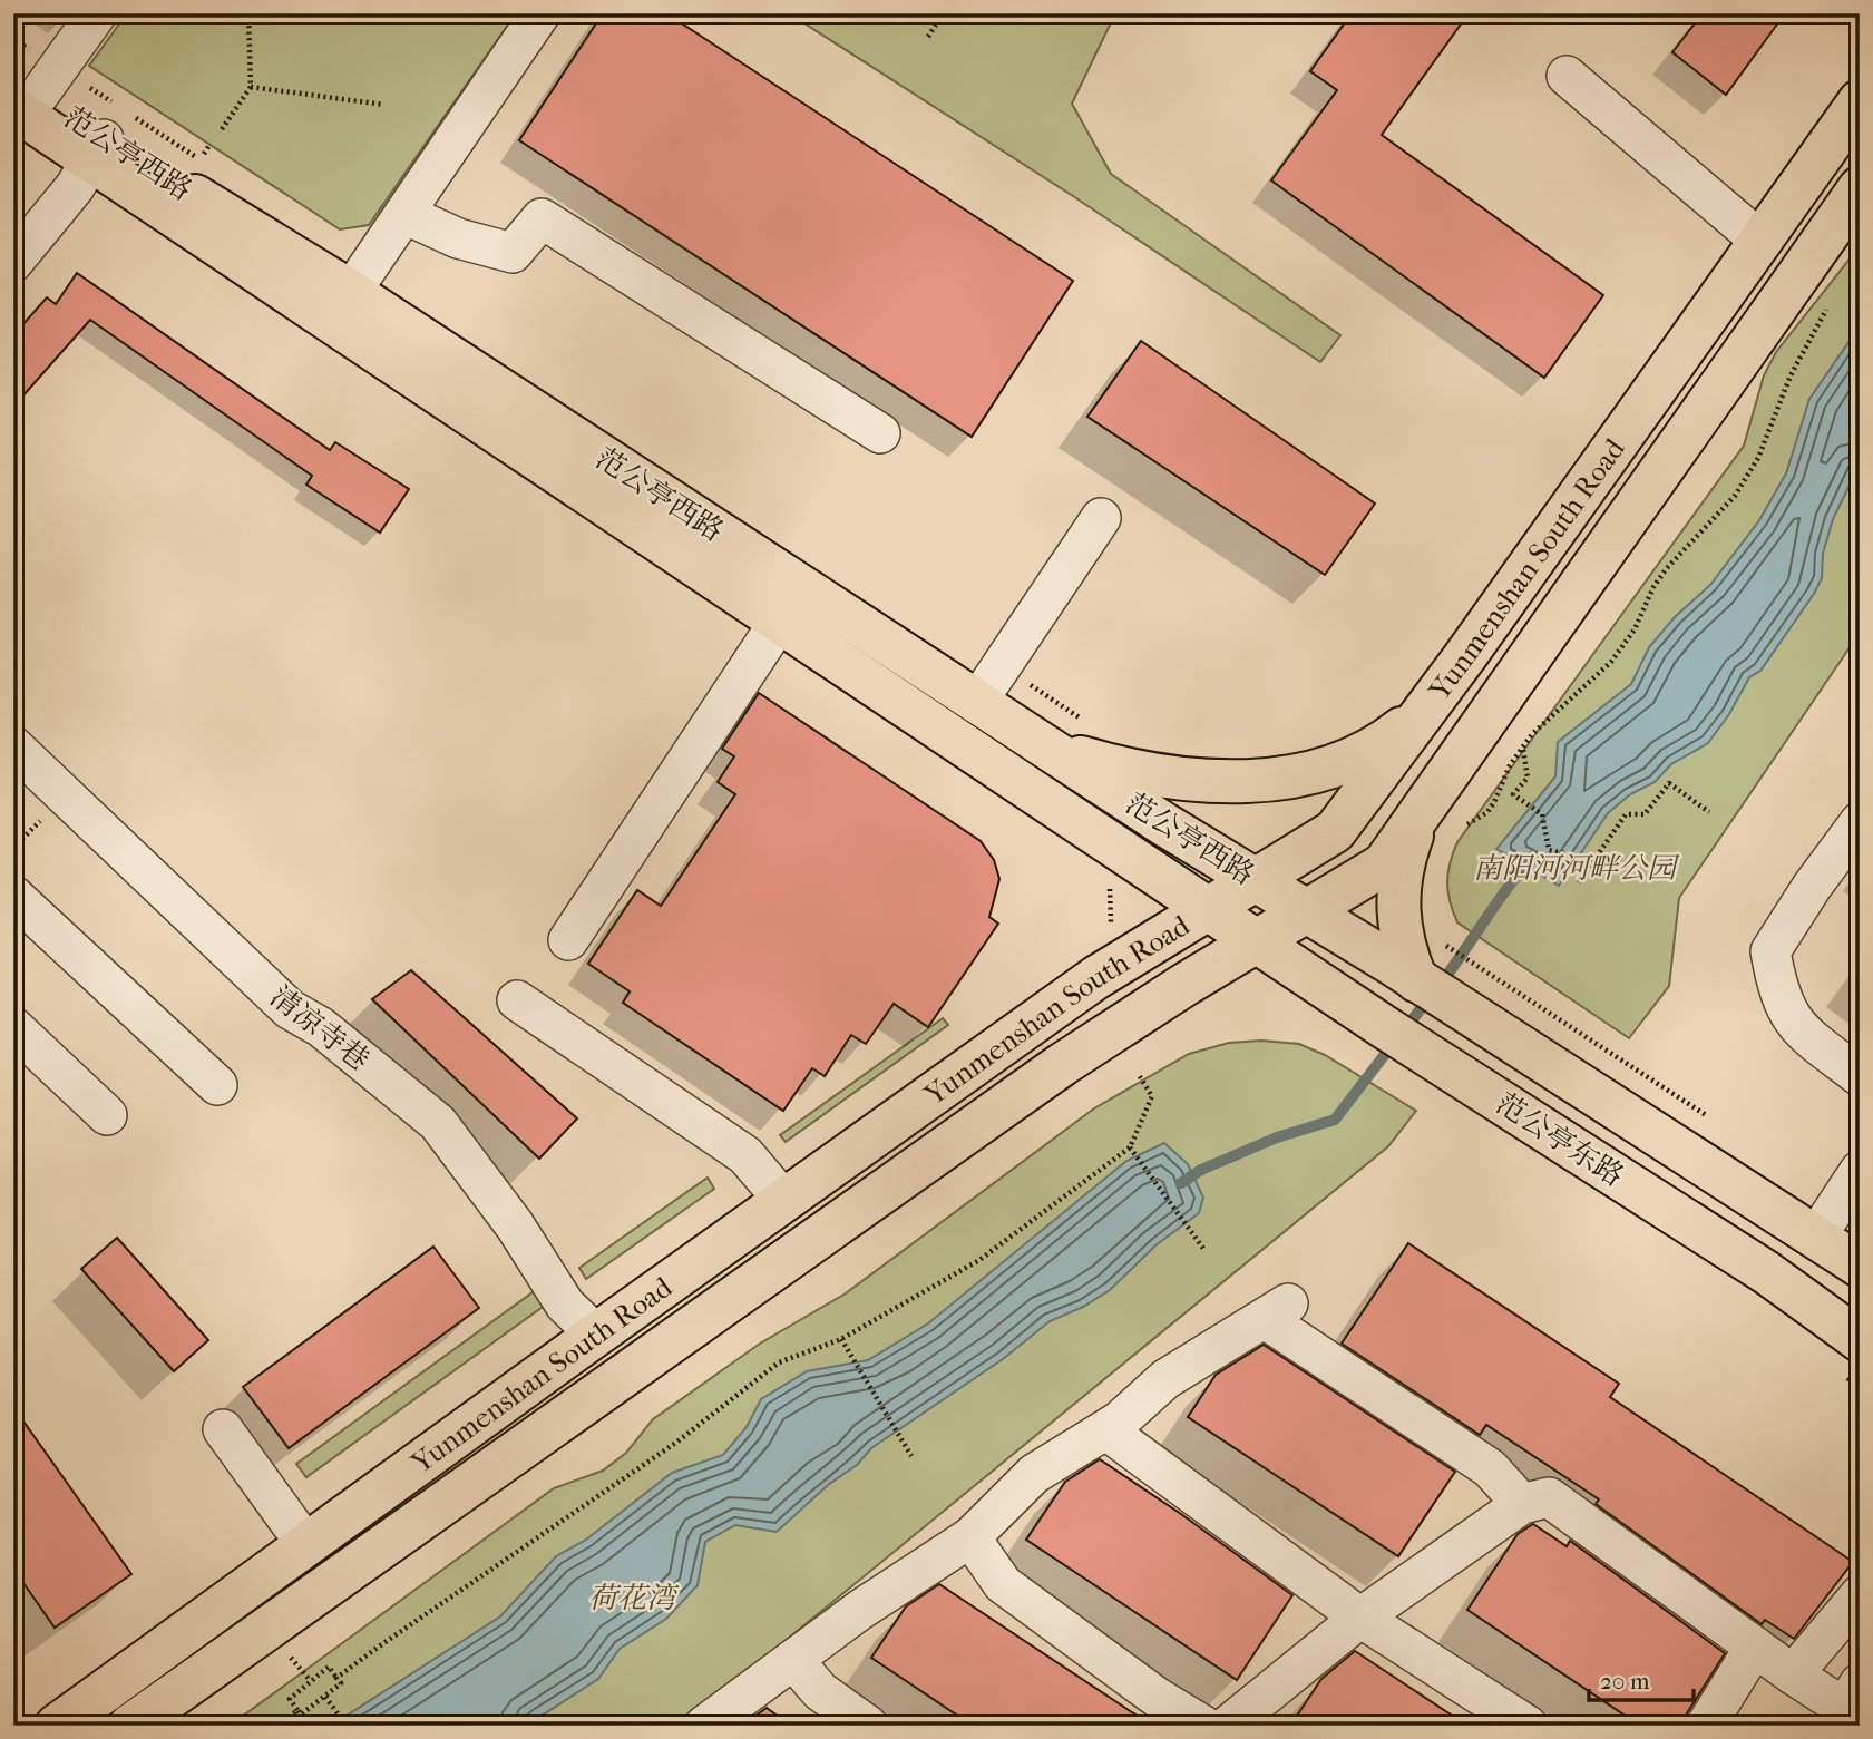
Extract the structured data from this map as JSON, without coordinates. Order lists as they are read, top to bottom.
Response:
{
  "streets": {
    "main road": ["范公亭西路", "Yunmenshan South Road", "范公亭东路"],
    "street": ["清凉寺巷"]
  },
  "crossings": [
    ["范公亭西路", "Yunmenshan South Road"],
    ["范公亭西路", "范公亭东路"],
    ["Yunmenshan South Road", "清凉寺巷"],
    ["Yunmenshan South Road", "范公亭东路"]
  ],
  "parks": ["南阳河河畔公园", "荷花湾"],
  "scale_bar": "20 m"
}
